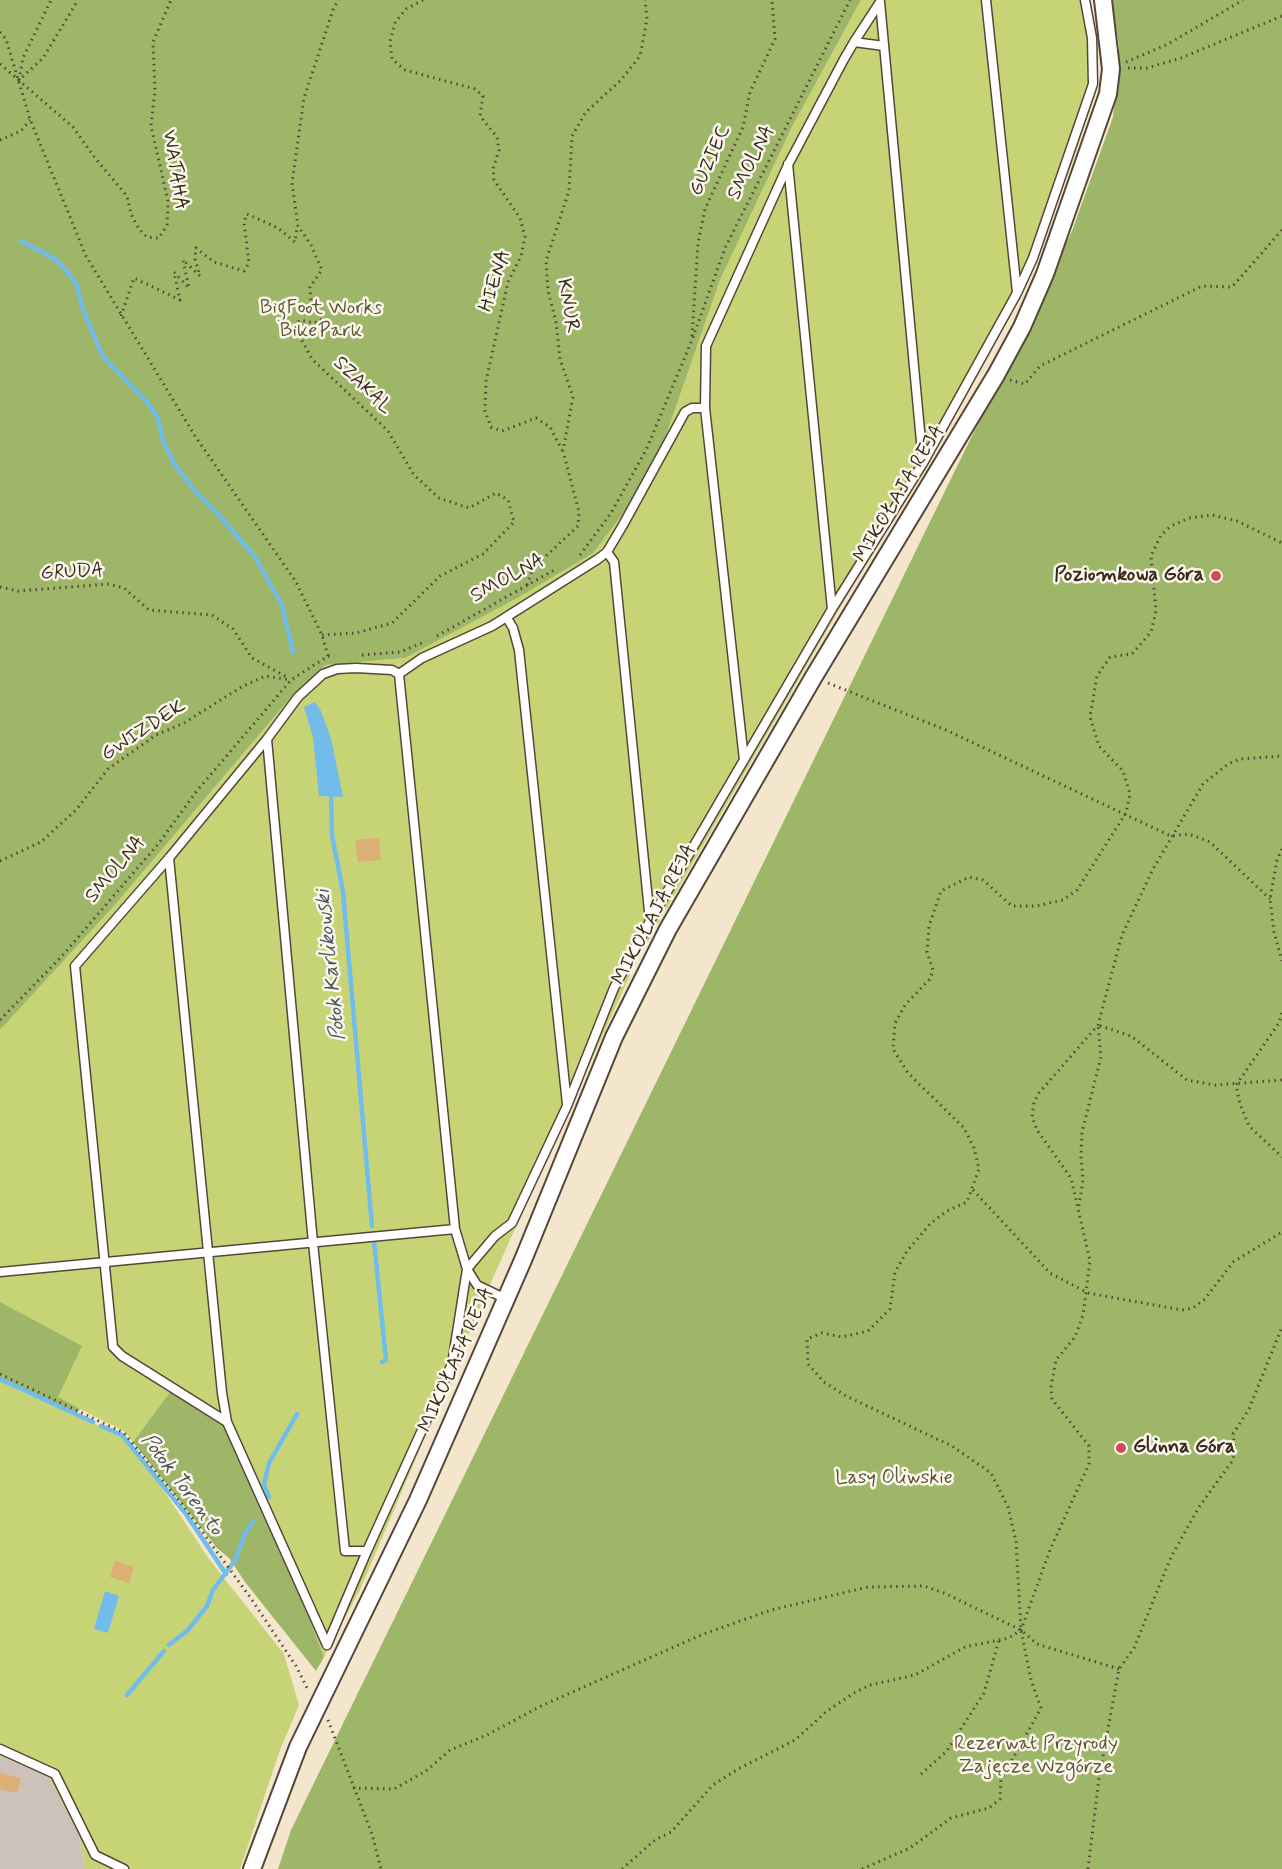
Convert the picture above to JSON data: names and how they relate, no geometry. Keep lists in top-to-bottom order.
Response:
{
  "streets": {
    "street": ["MIKOŁAJA REJA"],
    "path": [
      "GUZIEC",
      "SMOLNA",
      "WATAHA",
      "HIENA",
      "KNUR",
      "SZAKAL",
      "GRUDA",
      "GWIZDEK"
    ]
  },
  "crossings": [
    ["GUZIEC", "SMOLNA"],
    ["SMOLNA", "KNUR"],
    ["SMOLNA", "GRUDA"],
    ["SMOLNA", "GWIZDEK"],
    ["HIENA", "KNUR"],
    ["GRUDA", "GWIZDEK"]
  ],
  "water": ["Potok Karlikowski", "Potok Torento"],
  "parks": ["BigFoot Works BikePark", "Lasy Oliwskie", "Rezerwat Przyrody Zajęcze Wzgórze"],
  "places": ["Poziomkowa Góra", "Glinna Góra"]
}
